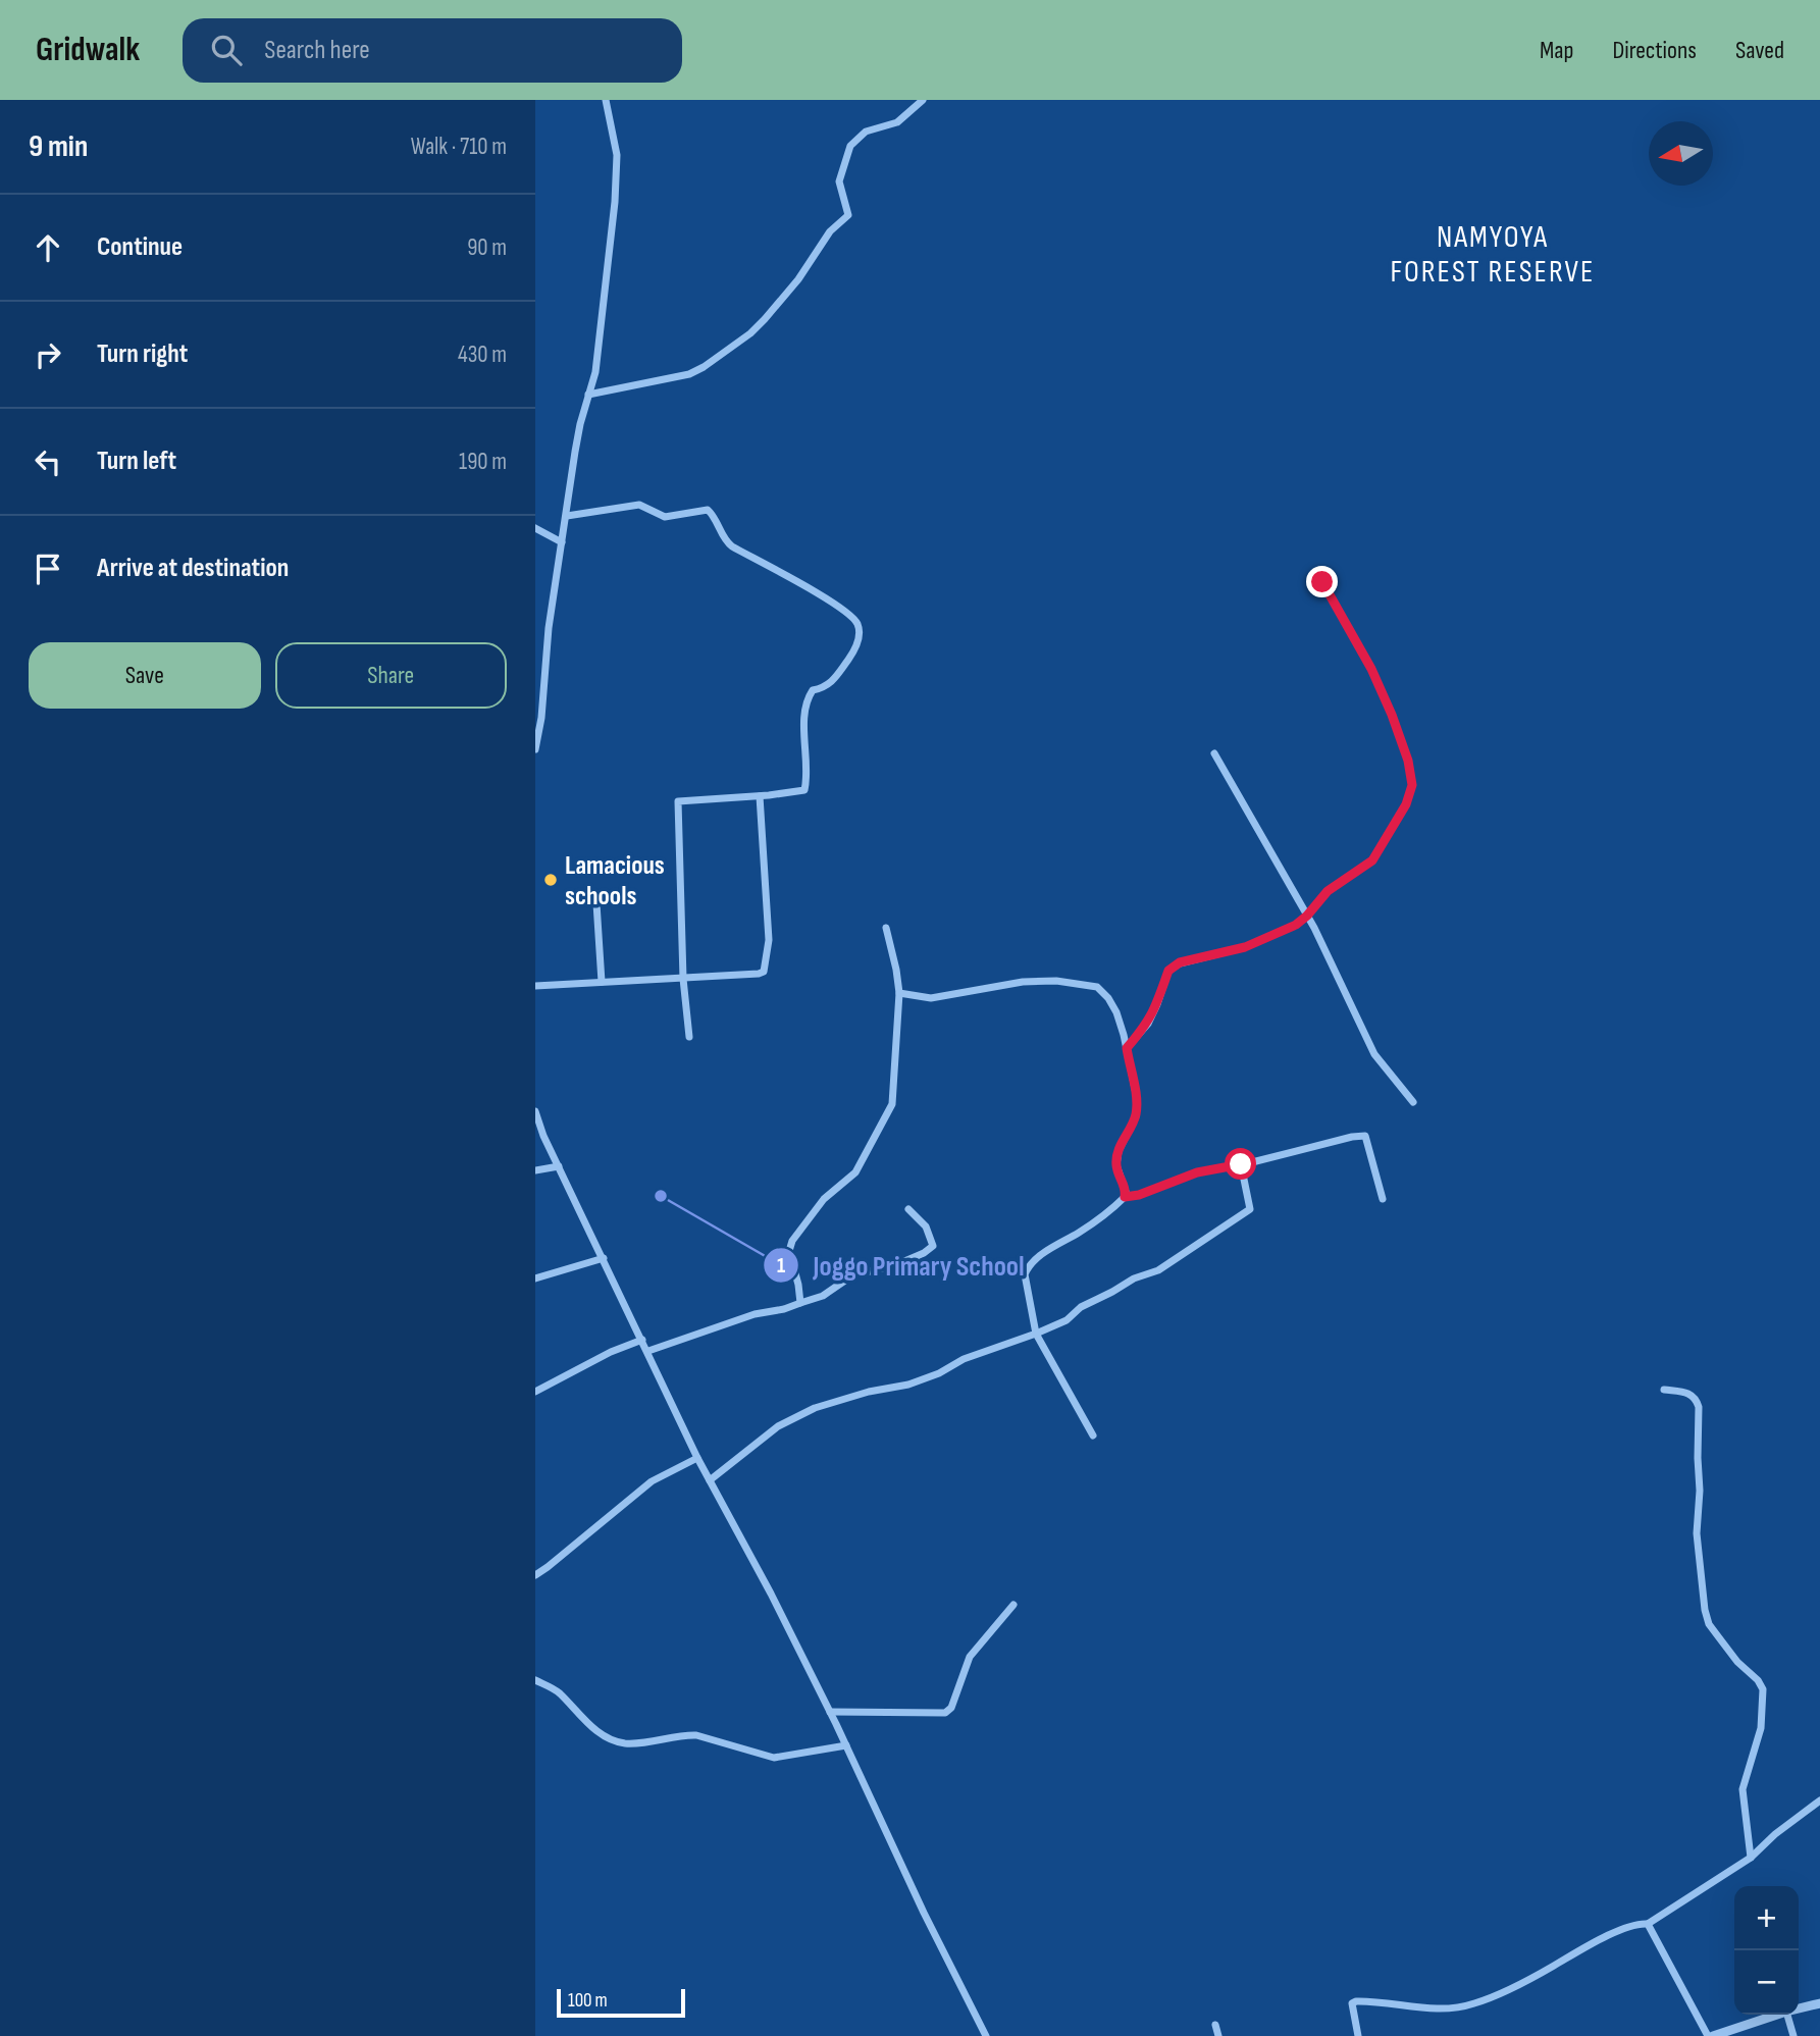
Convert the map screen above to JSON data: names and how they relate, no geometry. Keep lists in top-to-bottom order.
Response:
{
  "districts": ["NAMYOYA FOREST RESERVE"],
  "places": ["Lamacious schools", "Joggo Primary School"],
  "scale_bar": "100 m",
  "north": "left",
  "page": {
    "header": "Gridwalk",
    "search": "Search here",
    "nav": ["Map", "Directions", "Saved"],
    "heading": ["9 min", "Walk · 710 m"],
    "list": [
      ["Continue", "90 m"],
      ["Turn right", "430 m"],
      ["Turn left", "190 m"],
      "Arrive at destination"
    ],
    "buttons": ["Save", "Share"],
    "map_buttons": ["+", "−"],
    "scale": "100 m"
  }
}
